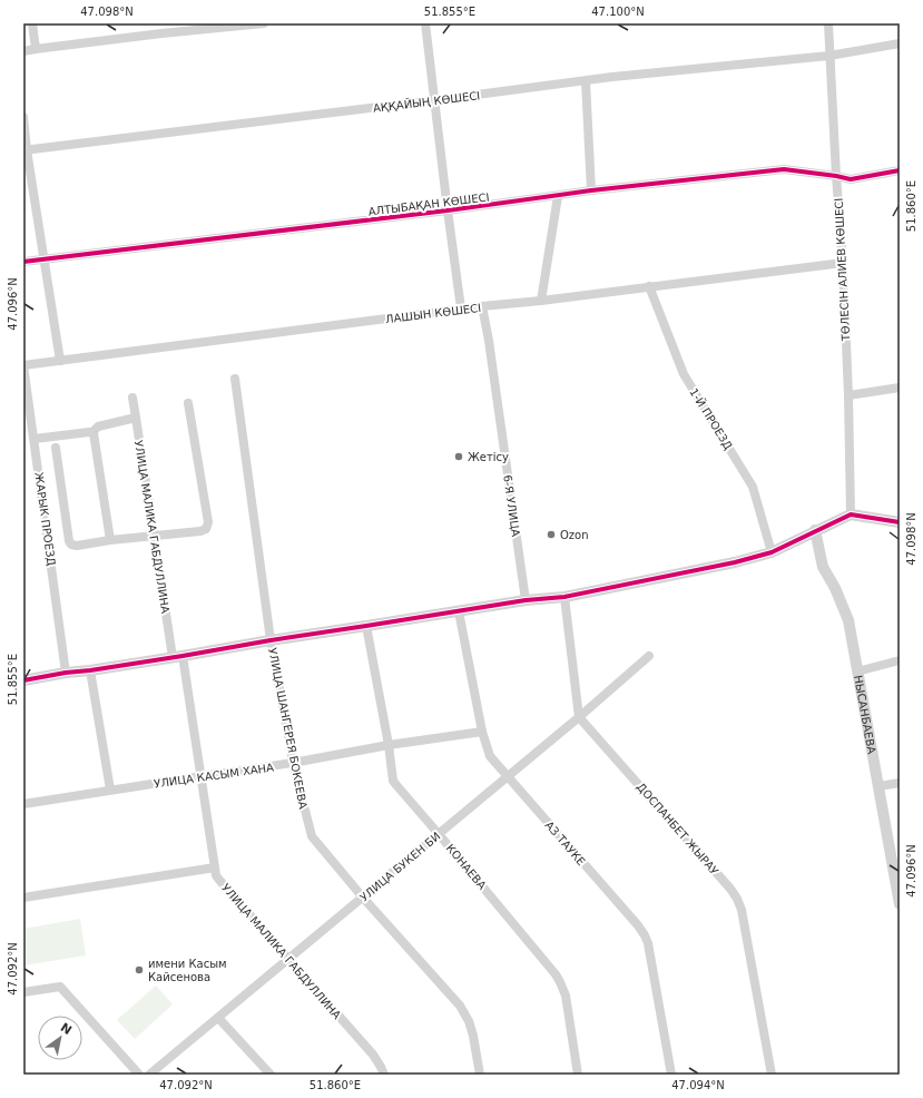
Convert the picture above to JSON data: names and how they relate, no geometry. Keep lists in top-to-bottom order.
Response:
{
  "streets": {
    "street": [
      "АҚҚАЙЫҢ КӨШЕСІ",
      "АЛТЫБАҚАН КӨШЕСІ",
      "ТӨЛЕСІН АЛИЕВ КӨШЕСІ",
      "ЛАШЫН КӨШЕСІ",
      "1-Й ПРОЕЗД",
      "6-Я УЛИЦА",
      "ЖАРЫК ПРОЕЗД",
      "УЛИЦА МАЛИКА ГАБДУЛЛИНА",
      "НЫСАНБАЕВА",
      "УЛИЦА ШАНГЕРЕЯ БОКЕЕВА",
      "УЛИЦА КАСЫМ ХАНА",
      "ДОСПАНБЕТ ЖЫРАУ",
      "АЗ ТАУКЕ",
      "УЛИЦА БУКЕН БИ",
      "КОНАЕВА"
    ]
  },
  "crossings": [
    ["АҚҚАЙЫҢ КӨШЕСІ", "ТӨЛЕСІН АЛИЕВ КӨШЕСІ"],
    ["АЛТЫБАҚАН КӨШЕСІ", "ТӨЛЕСІН АЛИЕВ КӨШЕСІ"],
    ["ТӨЛЕСІН АЛИЕВ КӨШЕСІ", "ЛАШЫН КӨШЕСІ"],
    ["ЛАШЫН КӨШЕСІ", "1-Й ПРОЕЗД"],
    ["ЛАШЫН КӨШЕСІ", "6-Я УЛИЦА"],
    ["ЛАШЫН КӨШЕСІ", "ЖАРЫК ПРОЕЗД"],
    ["УЛИЦА МАЛИКА ГАБДУЛЛИНА", "УЛИЦА КАСЫМ ХАНА"],
    ["УЛИЦА МАЛИКА ГАБДУЛЛИНА", "УЛИЦА БУКЕН БИ"],
    ["УЛИЦА ШАНГЕРЕЯ БОКЕЕВА", "УЛИЦА КАСЫМ ХАНА"],
    ["УЛИЦА ШАНГЕРЕЯ БОКЕЕВА", "УЛИЦА БУКЕН БИ"],
    ["УЛИЦА КАСЫМ ХАНА", "АЗ ТАУКЕ"],
    ["УЛИЦА КАСЫМ ХАНА", "КОНАЕВА"],
    ["ДОСПАНБЕТ ЖЫРАУ", "УЛИЦА БУКЕН БИ"],
    ["АЗ ТАУКЕ", "УЛИЦА БУКЕН БИ"],
    ["УЛИЦА БУКЕН БИ", "КОНАЕВА"]
  ],
  "places": ["Жетісу", "Ozon", "имени Касым Кайсенова"],
  "north": "top right",
  "coordinates": [
    "47.098°N",
    "51.855°E",
    "47.100°N",
    "51.860°E",
    "47.096°N",
    "47.092°N",
    "47.094°N"
  ]
}
